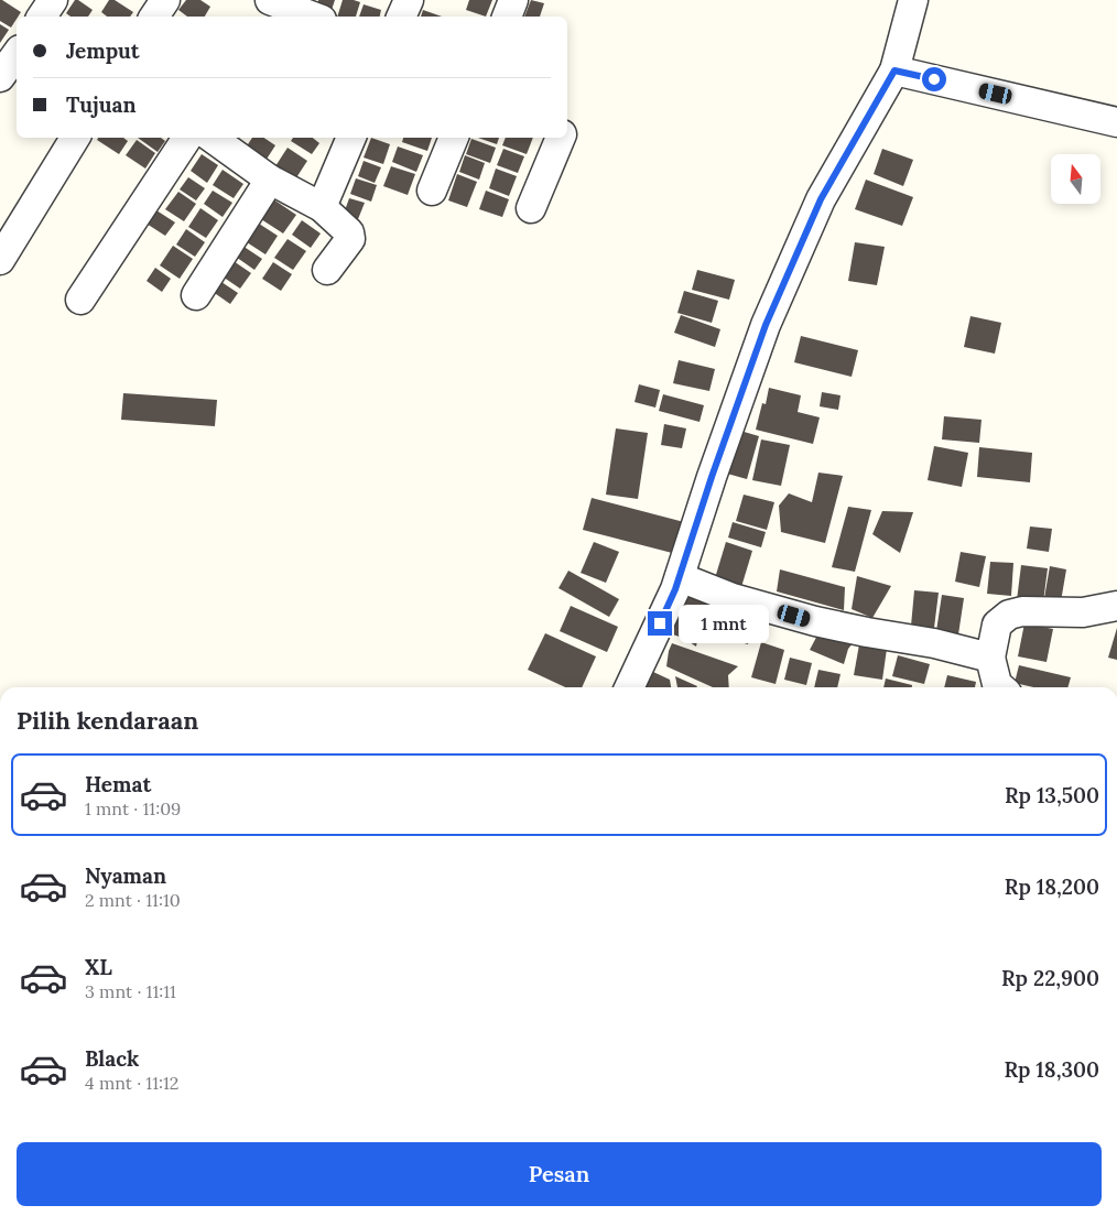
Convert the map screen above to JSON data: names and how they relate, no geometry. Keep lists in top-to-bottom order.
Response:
{
  "north": "top",
  "page": {
    "banner": ["Jemput", "Tujuan"],
    "bubble": "1 mnt",
    "heading": "Pilih kendaraan",
    "list": [
      {
        "name": "Hemat",
        "note": "1 mnt · 11:09",
        "value": "Rp 13,500"
      },
      {
        "name": "Nyaman",
        "note": "2 mnt · 11:10",
        "value": "Rp 18,200"
      },
      {
        "name": "XL",
        "note": "3 mnt · 11:11",
        "value": "Rp 22,900"
      },
      {
        "name": "Black",
        "note": "4 mnt · 11:12",
        "value": "Rp 18,300"
      }
    ],
    "buttons": "Pesan"
  }
}
